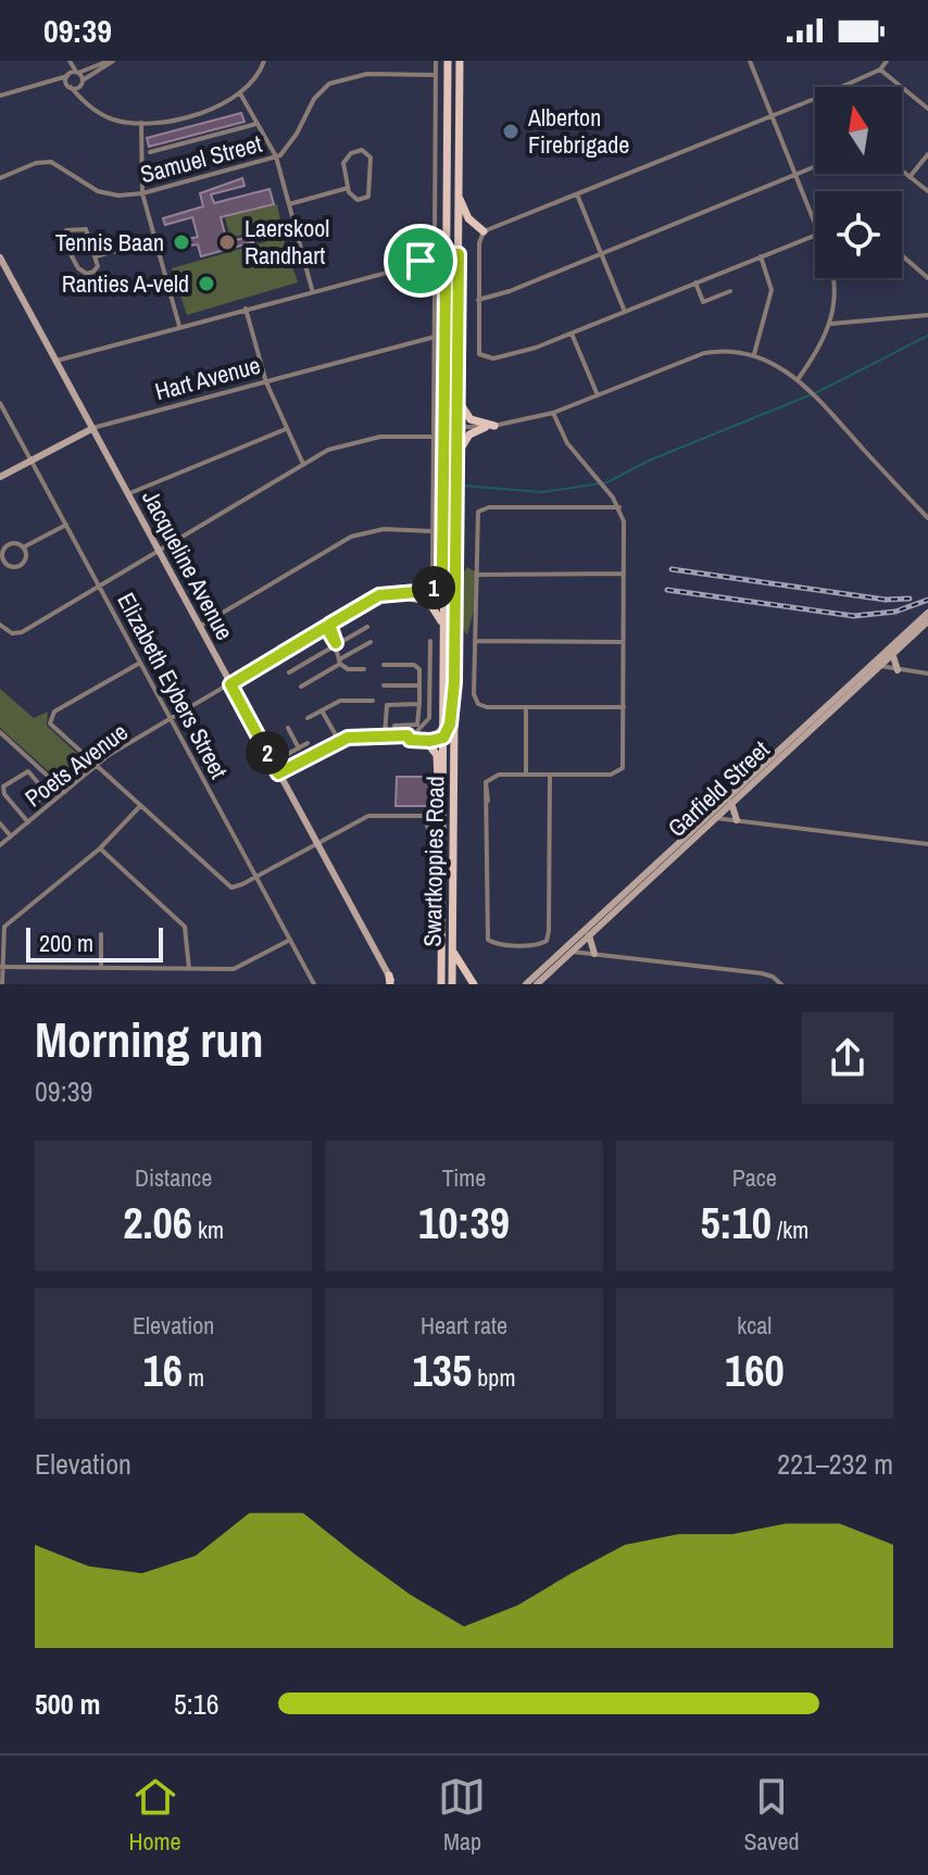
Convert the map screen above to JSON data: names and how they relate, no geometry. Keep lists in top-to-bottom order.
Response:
{
  "streets": {
    "main road": ["Swartkoppies Road"],
    "street": [
      "Samuel Street",
      "Hart Avenue",
      "Jacqueline Avenue",
      "Elizabeth Eybers Street",
      "Poets Avenue",
      "Garfield Street"
    ]
  },
  "crossings": [
    ["Hart Avenue", "Jacqueline Avenue"],
    ["Hart Avenue", "Elizabeth Eybers Street"],
    ["Jacqueline Avenue", "Poets Avenue"],
    ["Elizabeth Eybers Street", "Poets Avenue"],
    ["Poets Avenue", "Swartkoppies Road"]
  ],
  "places": [
    "Alberton Firebrigade",
    "Tennis Baan",
    "Laerskool Randhart",
    "Ranties A-veld"
  ],
  "scale_bar": "200 m",
  "north": "top",
  "page": {
    "status": "09:39",
    "pins": ["1", "2"],
    "scale": "200 m",
    "heading": ["Morning run", "09:39"],
    "stats": [
      ["Distance", "2.06 km"],
      ["Time", "10:39"],
      ["Pace", "5:10 /km"],
      ["Elevation", "16 m"],
      ["Heart rate", "135 bpm"],
      ["kcal", "160"]
    ],
    "chart": ["Elevation", "221–232 m"],
    "list": [
      {
        "name": "500 m",
        "note": "5:16"
      }
    ],
    "tabs": ["Home", "Map", "Saved"]
  }
}
